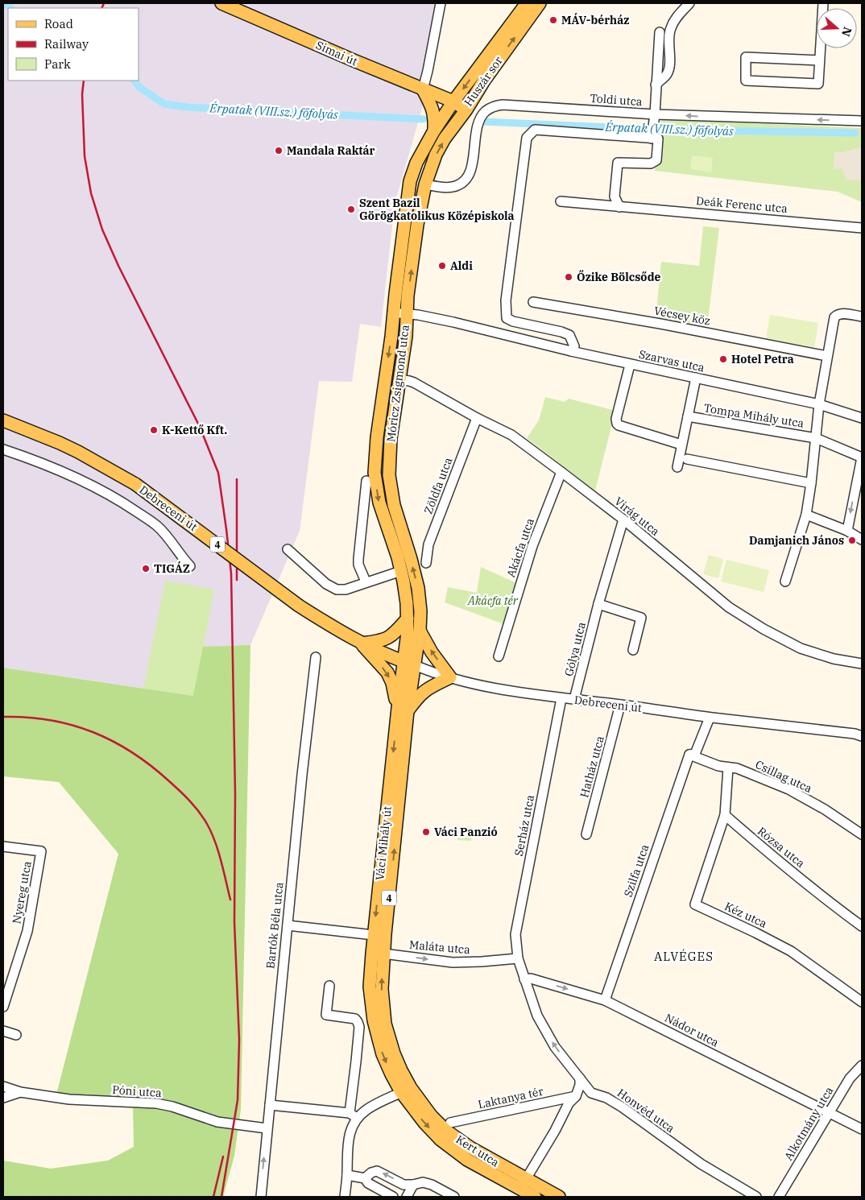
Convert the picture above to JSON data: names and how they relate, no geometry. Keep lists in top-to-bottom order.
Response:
{
  "streets": {
    "main road": [
      "Simai út",
      "Huszár sor",
      "Móricz Zsigmond utca",
      "Debreceni út",
      "4",
      "Váci Mihály út",
      "Kert utca"
    ],
    "street": [
      "Toldi utca",
      "Deák Ferenc utca",
      "Vécsey köz",
      "Szarvas utca",
      "Tompa Mihály utca",
      "Zöldfa utca",
      "Virág utca",
      "Akácfa utca",
      "Gólya utca",
      "Hatház utca",
      "Csillag utca",
      "Serház utca",
      "Rózsa utca",
      "Szilfa utca",
      "Nyereg utca",
      "Kéz utca",
      "Bartók Béla utca",
      "Maláta utca",
      "Nádor utca",
      "Póni utca",
      "Laktanya tér",
      "Honvéd utca",
      "Alkotmány utca"
    ]
  },
  "crossings": [
    ["Simai út", "Huszár sor"],
    ["Simai út", "Móricz Zsigmond utca"],
    ["Huszár sor", "Móricz Zsigmond utca"],
    ["Toldi utca", "Móricz Zsigmond utca"],
    ["Szarvas utca", "Móricz Zsigmond utca"],
    ["Szarvas utca", "Tompa Mihály utca"],
    ["Móricz Zsigmond utca", "Debreceni út"],
    ["Móricz Zsigmond utca", "Virág utca"],
    ["Móricz Zsigmond utca", "Váci Mihály út"],
    ["Zöldfa utca", "Virág utca"],
    ["Debreceni út", "Gólya utca"],
    ["Debreceni út", "Hatház utca"],
    ["Debreceni út", "Serház utca"],
    ["Debreceni út", "Váci Mihály út"],
    ["Debreceni út", "Szilfa utca"],
    ["Virág utca", "Akácfa utca"],
    ["Virág utca", "Gólya utca"],
    ["Csillag utca", "Szilfa utca"],
    ["Serház utca", "Maláta utca"],
    ["Váci Mihály út", "Maláta utca"],
    ["Váci Mihály út", "Kert utca"],
    ["Rózsa utca", "Kéz utca"],
    ["Szilfa utca", "Nádor utca"],
    ["Bartók Béla utca", "Póni utca"],
    ["Nádor utca", "Alkotmány utca"],
    ["Laktanya tér", "Honvéd utca"]
  ],
  "one_way": ["Toldi utca", "Maláta utca"],
  "districts": ["ALVÉGES"],
  "water": ["Érpatak (VIII.sz.) főfolyás"],
  "parks": ["Akácfa tér"],
  "places": [
    "MÁV-bérház",
    "Mandala Raktár",
    "Szent Bazil Görögkatolikus Középiskola",
    "Aldi",
    "Őzike Bölcsőde",
    "Hotel Petra",
    "K-Kettő Kft.",
    "Damjanich János",
    "TIGÁZ",
    "Váci Panzió"
  ],
  "legend": ["Road", "Railway", "Park"],
  "north": "right"
}
